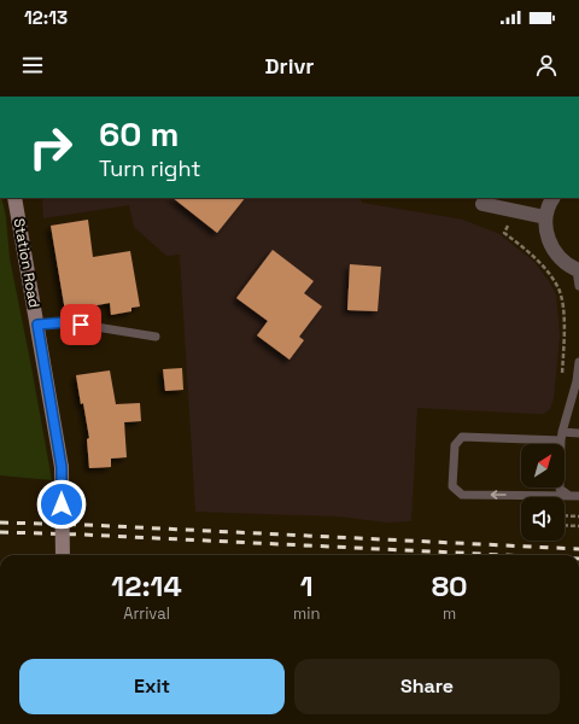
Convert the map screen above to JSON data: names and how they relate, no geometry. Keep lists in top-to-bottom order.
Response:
{
  "streets": {
    "main road": ["Station Road"]
  },
  "north": "top right",
  "page": {
    "status": "12:13",
    "header": "Drivr",
    "turn": ["60 m", "Turn right"],
    "eta": [
      "12:14",
      "Arrival",
      "1",
      "min",
      "80",
      "m"
    ],
    "buttons": ["Exit", "Share"]
  }
}
